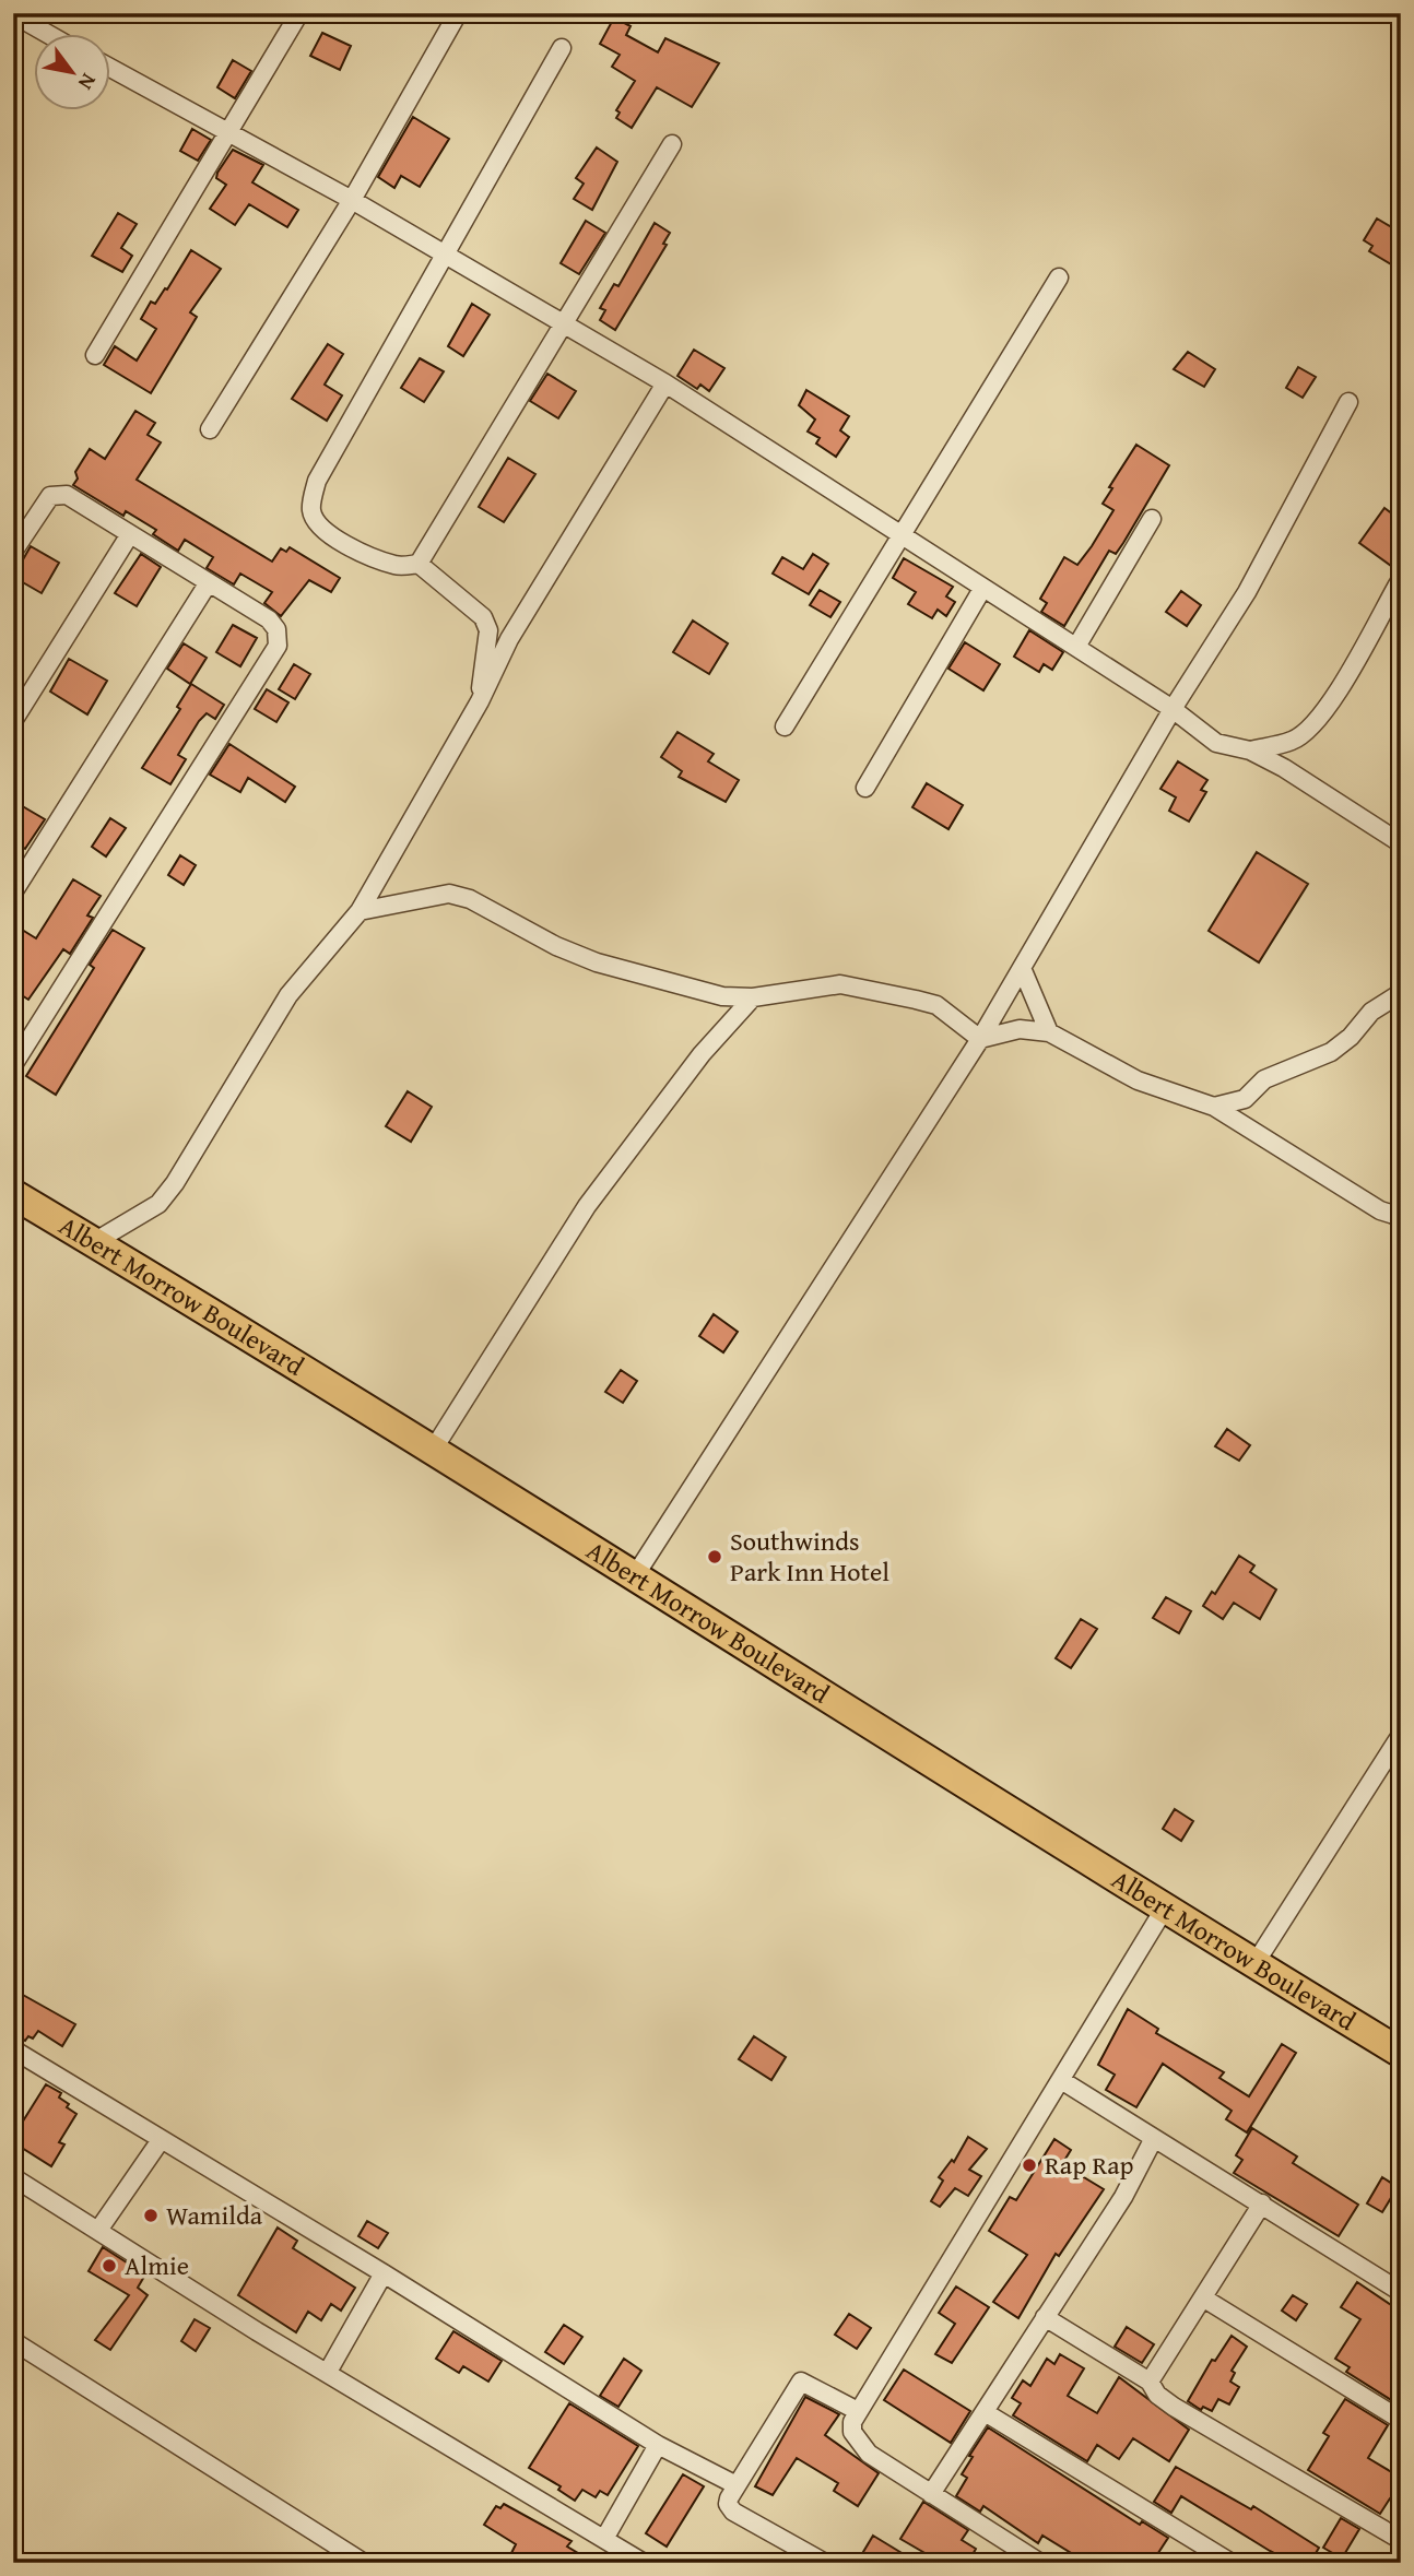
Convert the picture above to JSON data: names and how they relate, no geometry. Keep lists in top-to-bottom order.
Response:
{
  "streets": {
    "highway": ["Albert Morrow Boulevard"]
  },
  "places": [
    "Southwinds Park Inn Hotel",
    "Rap Rap",
    "Wamilda",
    "Almie"
  ],
  "north": "bottom right"
}
